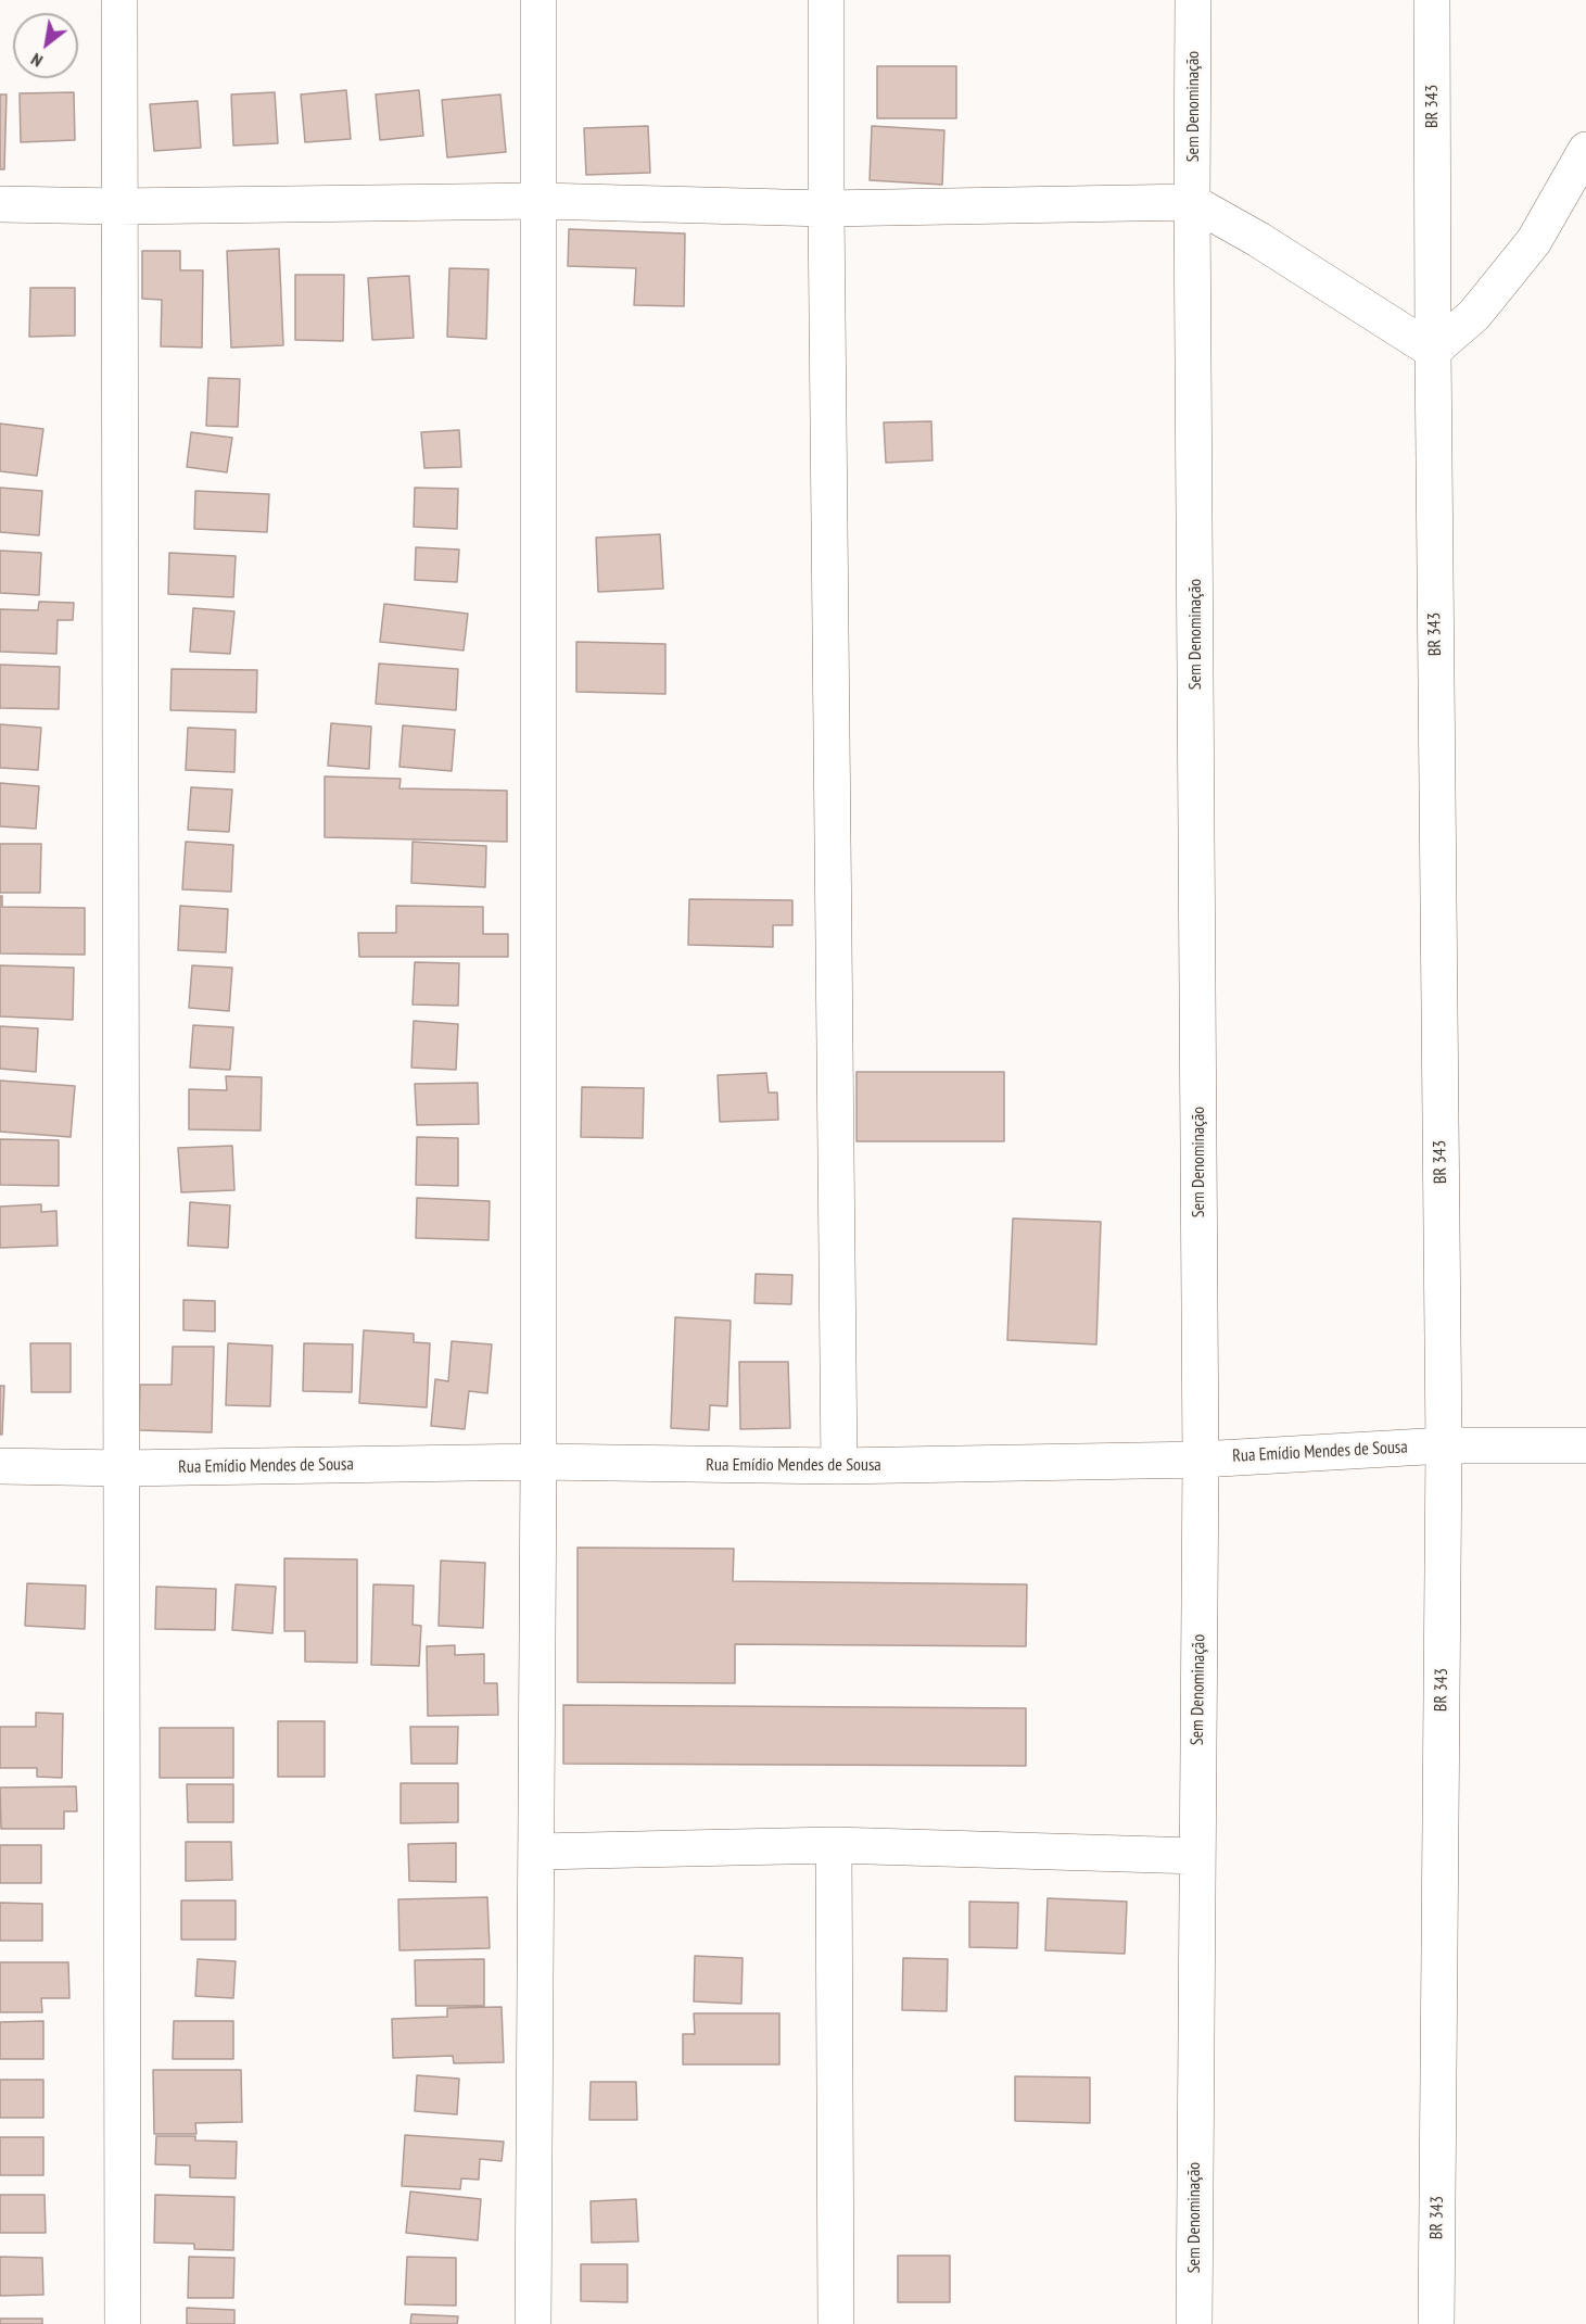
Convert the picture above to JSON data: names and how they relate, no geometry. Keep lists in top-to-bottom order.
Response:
{
  "streets": {
    "street": ["Sem Denominação", "BR 343", "Rua Emídio Mendes de Sousa"]
  },
  "crossings": [
    ["Sem Denominação", "Rua Emídio Mendes de Sousa"],
    ["BR 343", "Rua Emídio Mendes de Sousa"]
  ],
  "north": "bottom left"
}
